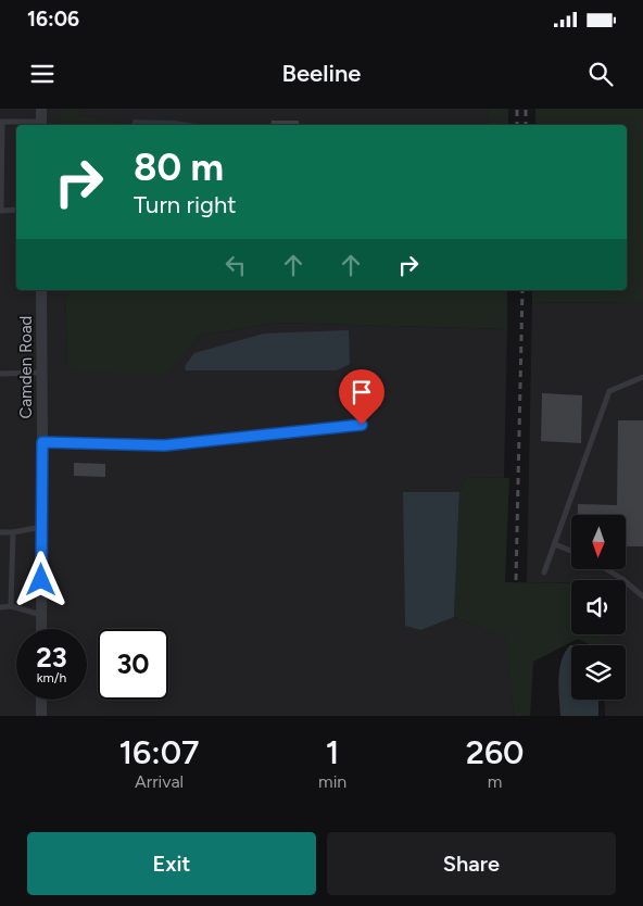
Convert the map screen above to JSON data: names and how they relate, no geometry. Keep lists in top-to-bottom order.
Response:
{
  "streets": {
    "street": ["Camden Road"]
  },
  "north": "bottom",
  "page": {
    "status": "16:06",
    "header": "Beeline",
    "turn": ["80 m", "Turn right"],
    "speed": "23 km/h",
    "limit": "30",
    "eta": [
      "16:07",
      "Arrival",
      "1",
      "min",
      "260",
      "m"
    ],
    "buttons": ["Exit", "Share"]
  }
}
